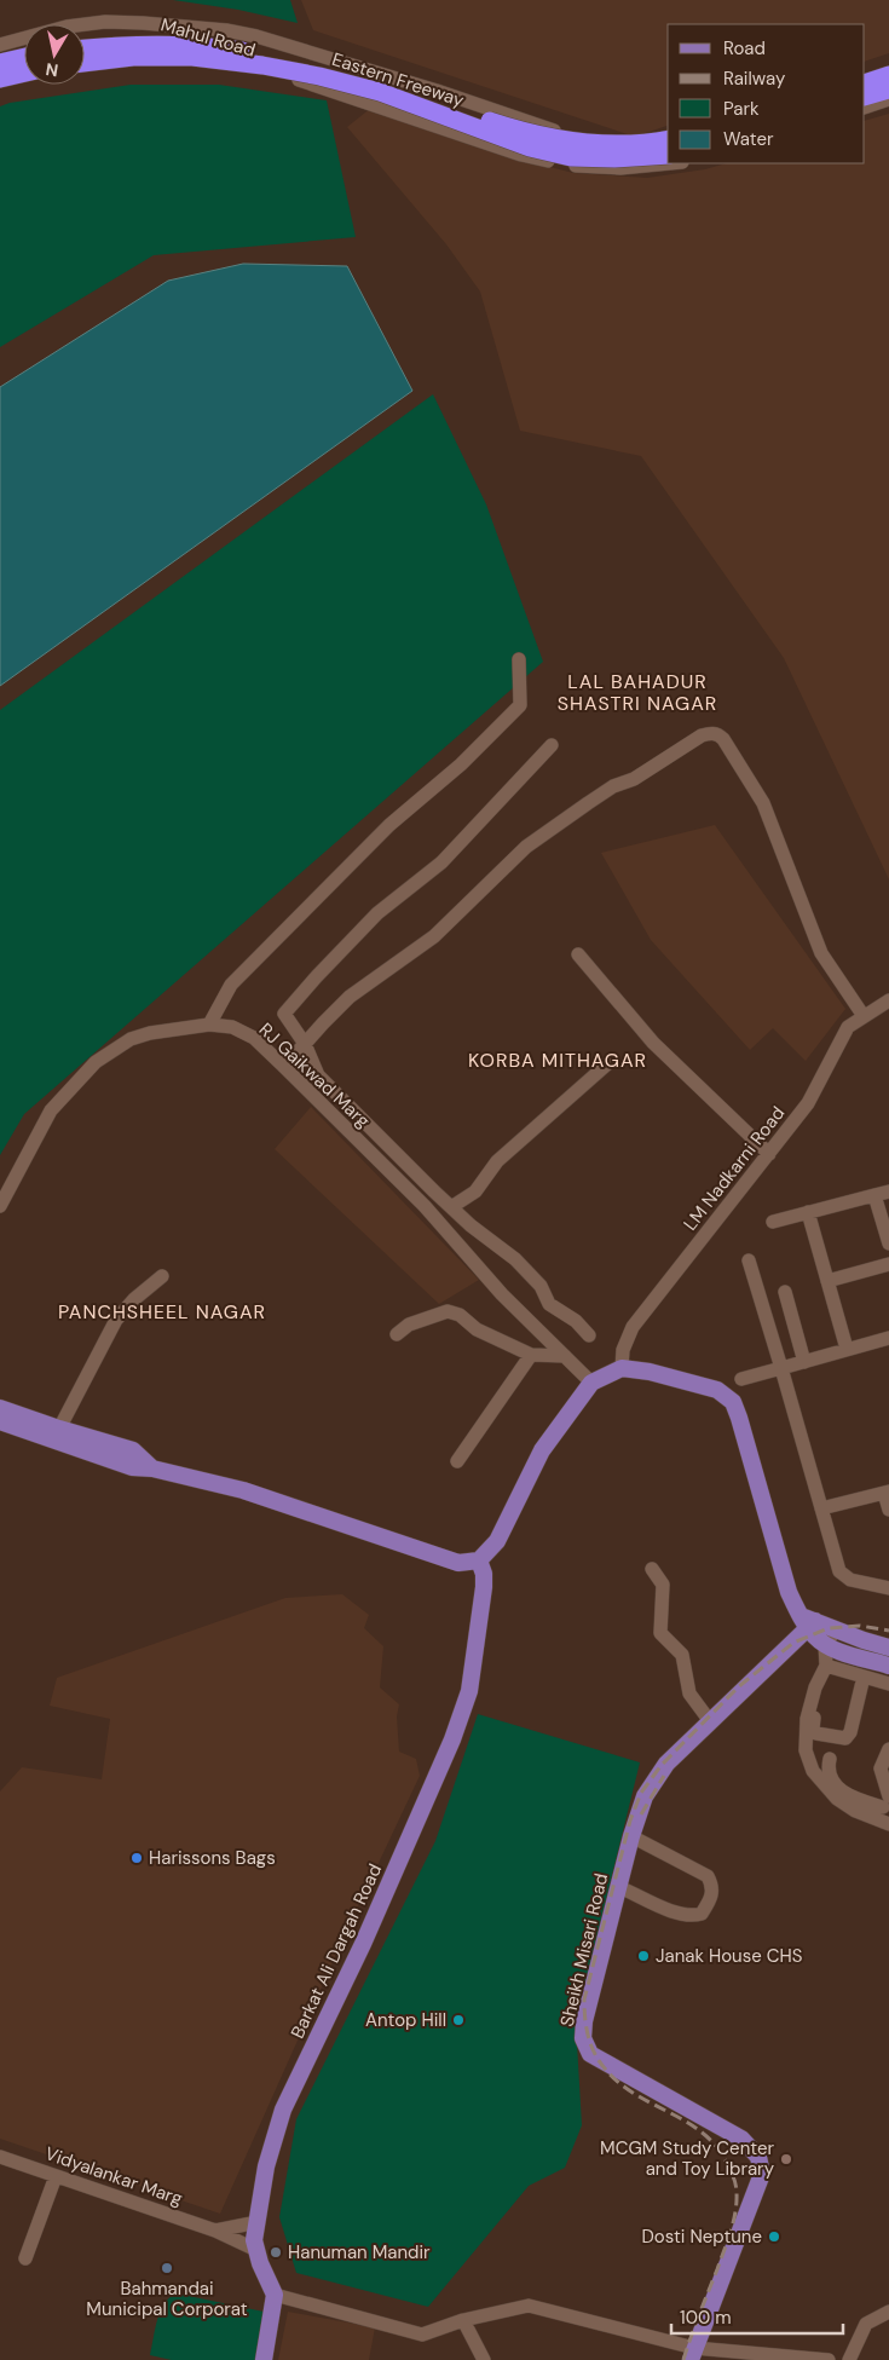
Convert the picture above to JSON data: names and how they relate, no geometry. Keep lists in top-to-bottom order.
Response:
{
  "streets": {
    "highway": ["Eastern Freeway"],
    "main road": ["Sheikh Misari Road", "Barkat Ali Dargah Road"],
    "street": [
      "Mahul Road",
      "RJ Gaikwad Marg",
      "LM Nadkarni Road",
      "Vidyalankar Marg"
    ]
  },
  "crossings": [
    ["Barkat Ali Dargah Road", "Vidyalankar Marg"]
  ],
  "districts": ["LAL BAHADUR SHASTRI NAGAR", "KORBA MITHAGAR", "PANCHSHEEL NAGAR"],
  "places": [
    "Harissons Bags",
    "Janak House CHS",
    "Antop Hill",
    "MCGM Study Center and Toy Library",
    "Dosti Neptune",
    "Hanuman Mandir",
    "Bahmandai Municipal Corporat"
  ],
  "legend": [
    "Road",
    "Railway",
    "Park",
    "Water"
  ],
  "scale_bar": "100 m",
  "north": "bottom"
}
